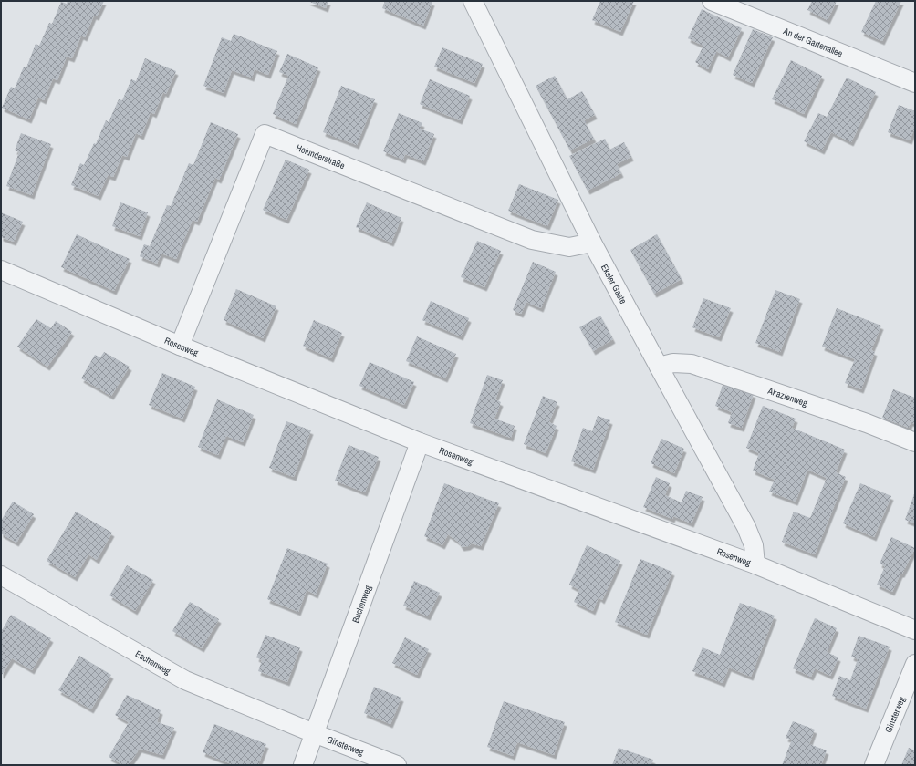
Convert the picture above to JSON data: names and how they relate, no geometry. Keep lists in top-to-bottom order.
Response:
{
  "streets": {
    "street": [
      "An der Gartenallee",
      "Holunderstraße",
      "Ekeler Gaste",
      "Rosenweg",
      "Akazienweg",
      "Buchenweg",
      "Eschenweg",
      "Ginsterweg"
    ]
  },
  "crossings": [
    ["Holunderstraße", "Ekeler Gaste"],
    ["Holunderstraße", "Rosenweg"],
    ["Ekeler Gaste", "Rosenweg"],
    ["Ekeler Gaste", "Akazienweg"],
    ["Rosenweg", "Buchenweg"],
    ["Buchenweg", "Eschenweg"],
    ["Buchenweg", "Ginsterweg"],
    ["Eschenweg", "Ginsterweg"]
  ]
}
